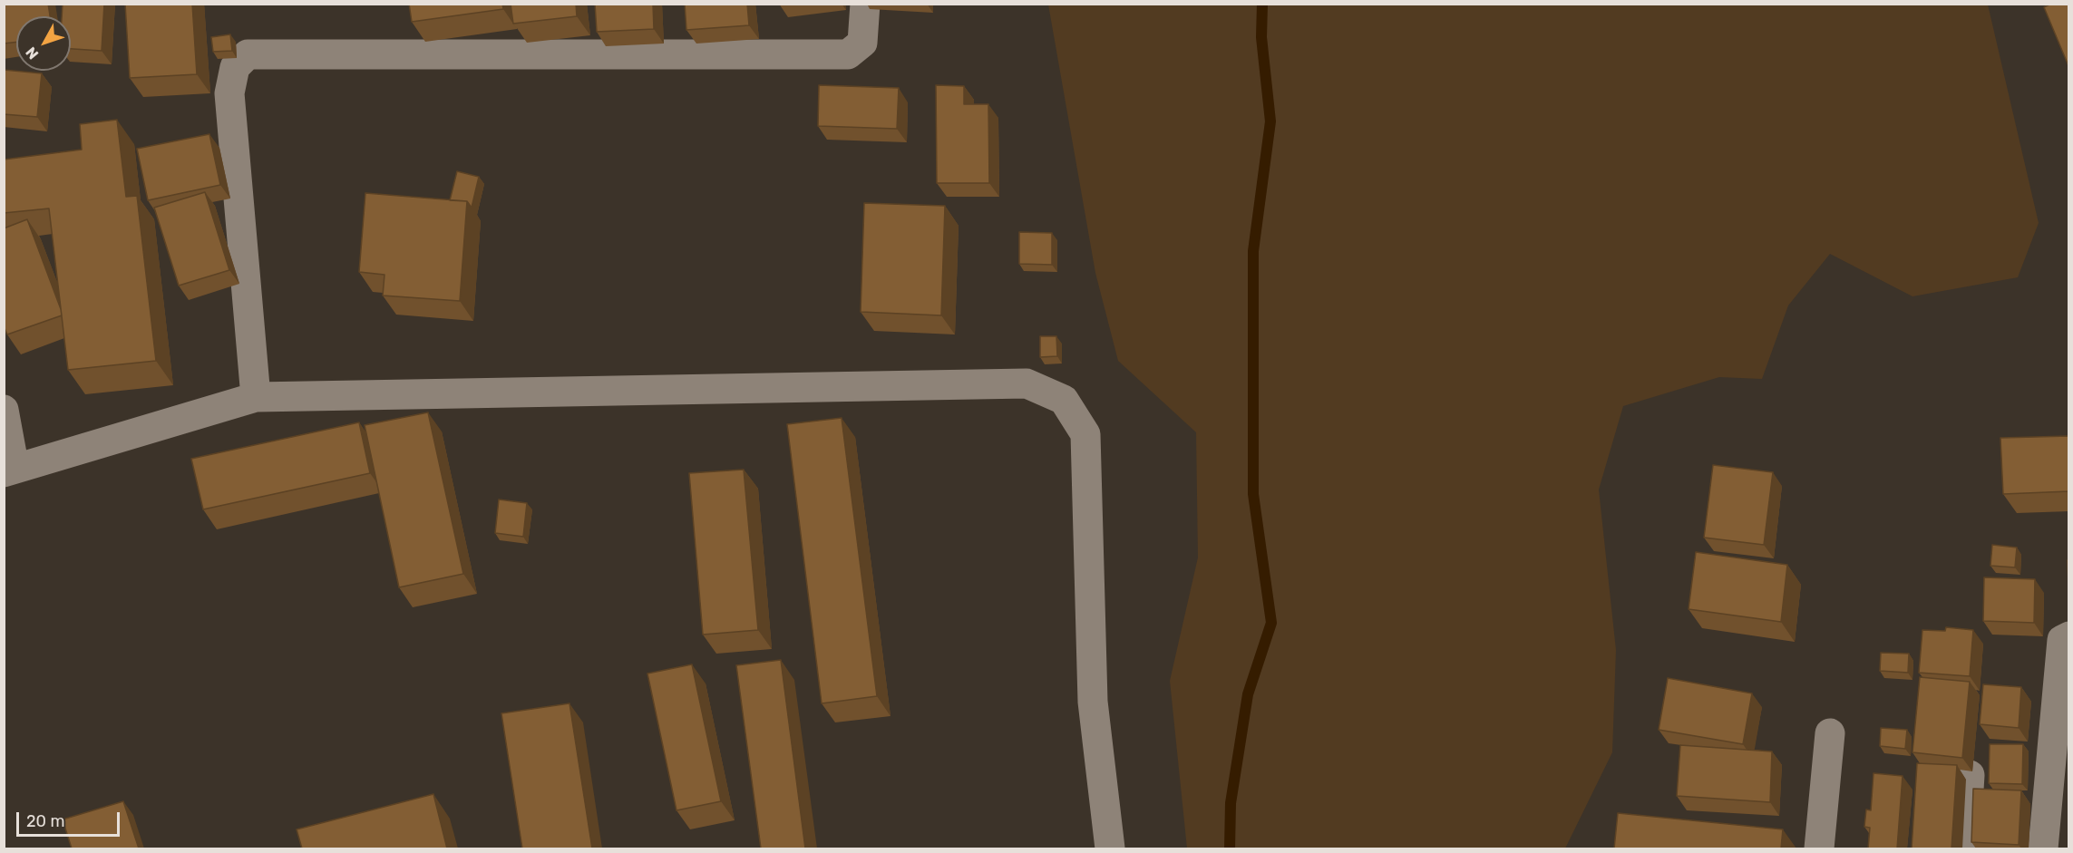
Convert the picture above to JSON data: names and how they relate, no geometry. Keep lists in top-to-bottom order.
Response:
{
  "scale_bar": "20 m",
  "north": "bottom left"
}
